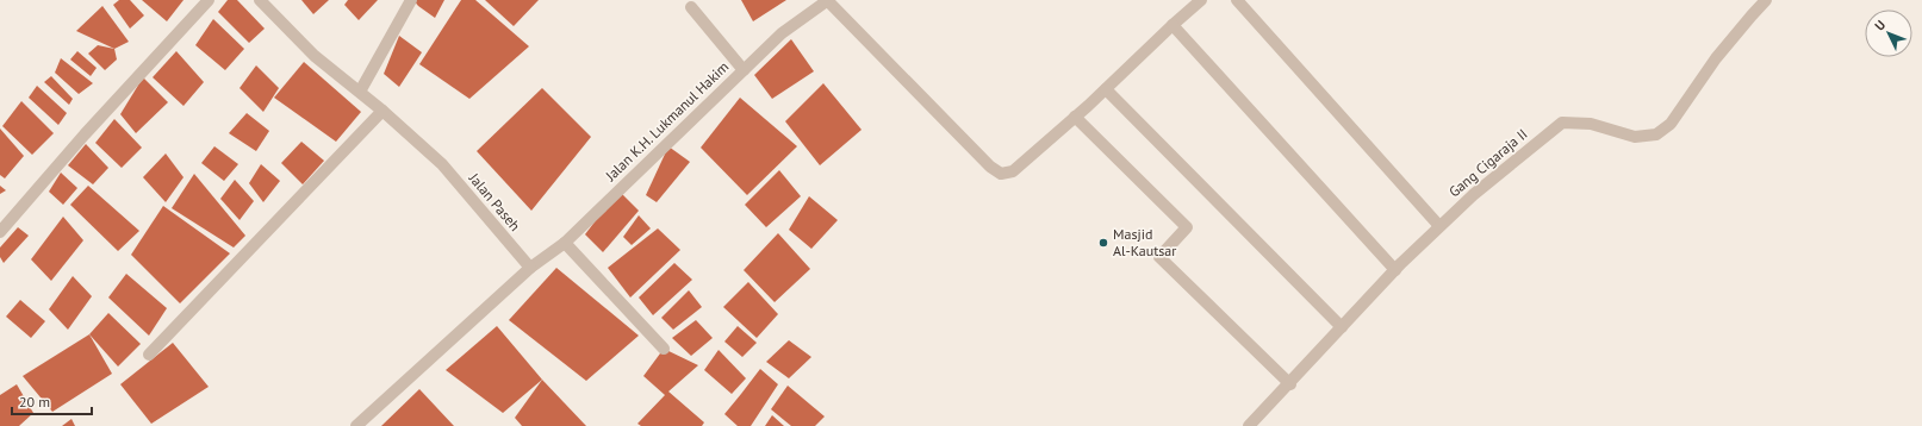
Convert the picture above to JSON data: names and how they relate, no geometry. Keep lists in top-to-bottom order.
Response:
{
  "streets": {
    "street": ["Jalan K.H. Lukmanul Hakim", "Gang Cigaraja II", "Jalan Paseh"]
  },
  "crossings": [
    ["Jalan K.H. Lukmanul Hakim", "Jalan Paseh"]
  ],
  "places": ["Masjid Al-Kautsar"],
  "scale_bar": "20 m",
  "north": "top left"
}
